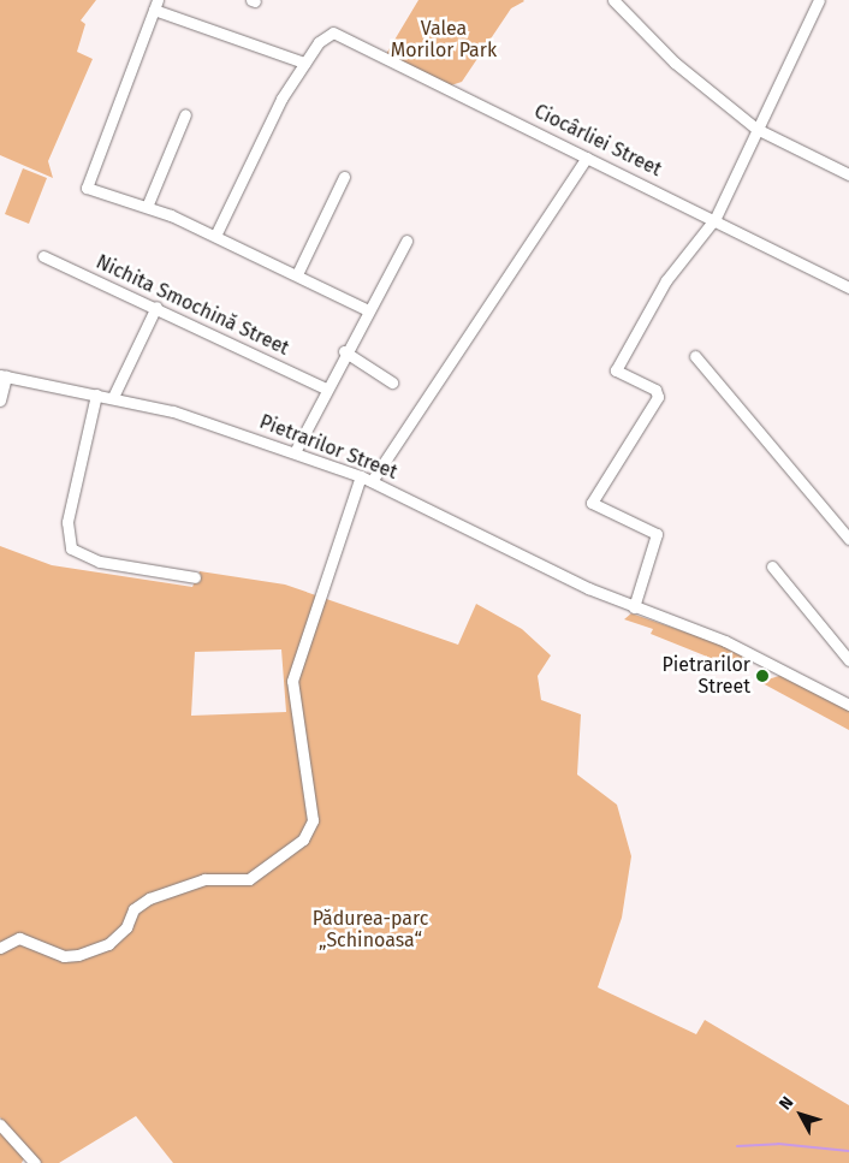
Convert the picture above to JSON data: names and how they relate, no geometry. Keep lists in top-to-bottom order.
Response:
{
  "streets": {
    "street": ["Ciocârliei Street", "Nichita Smochină Street", "Pietrarilor Street"]
  },
  "parks": ["Valea Morilor Park", "Pădurea-parc „Schinoasa“"],
  "places": ["Pietrarilor Street"],
  "north": "top left"
}
